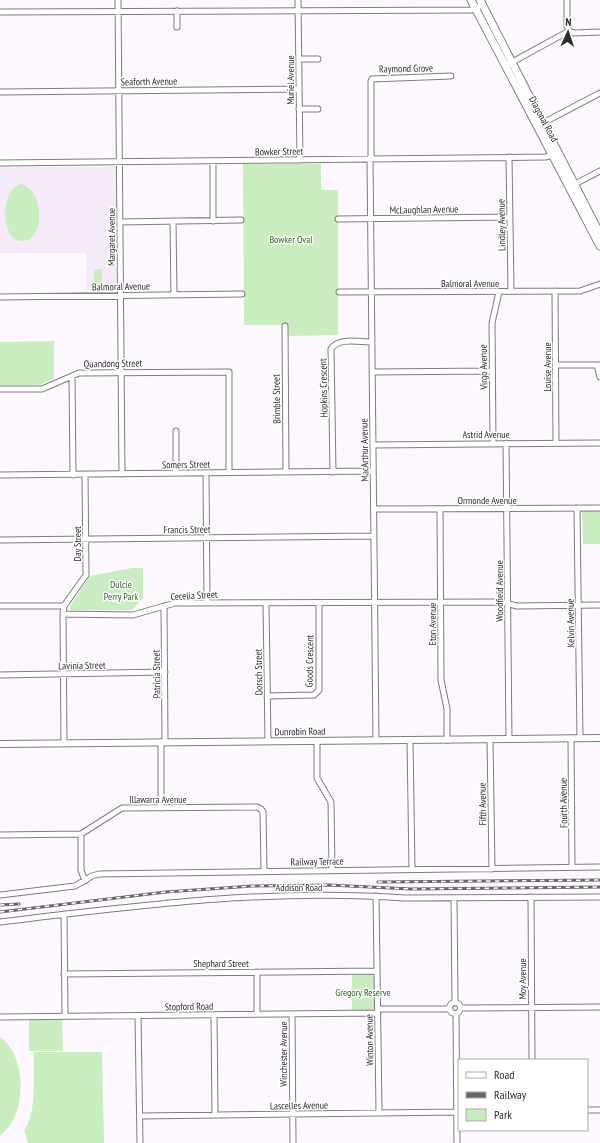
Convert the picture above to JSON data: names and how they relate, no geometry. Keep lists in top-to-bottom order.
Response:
{
  "streets": {
    "main road": ["Diagonal Road"],
    "street": [
      "Raymond Grove",
      "Muriel Avenue",
      "Seaforth Avenue",
      "Bowker Street",
      "McLaughlan Avenue",
      "Lindley Avenue",
      "Margaret Avenue",
      "Balmoral Avenue",
      "Quandong Street",
      "Virgo Avenue",
      "Louise Avenue",
      "Hopkins Crescent",
      "Brimble Street",
      "Astrid Avenue",
      "MacArthur Avenue",
      "Somers Street",
      "Ormonde Avenue",
      "Francis Street",
      "Day Street",
      "Woodfield Avenue",
      "Cecelia Street",
      "Kelvin Avenue",
      "Eton Avenue",
      "Goods Crescent",
      "Lavinia Street",
      "Dorsch Street",
      "Patricia Street",
      "Dunrobin Road",
      "Illawarra Avenue",
      "Fourth Avenue",
      "Fifth Avenue",
      "Railway Terrace",
      "Addison Road",
      "Shephard Street",
      "Moy Avenue",
      "Stopford Road",
      "Winton Avenue",
      "Winchester Avenue",
      "Lascelles Avenue"
    ]
  },
  "crossings": [
    ["Raymond Grove", "Bowker Street"],
    ["Raymond Grove", "MacArthur Avenue"],
    ["Muriel Avenue", "Seaforth Avenue"],
    ["Muriel Avenue", "Bowker Street"],
    ["Seaforth Avenue", "Margaret Avenue"],
    ["Diagonal Road", "Bowker Street"],
    ["Bowker Street", "Lindley Avenue"],
    ["Bowker Street", "Margaret Avenue"],
    ["Bowker Street", "MacArthur Avenue"],
    ["McLaughlan Avenue", "Lindley Avenue"],
    ["McLaughlan Avenue", "MacArthur Avenue"],
    ["Lindley Avenue", "Balmoral Avenue"],
    ["Margaret Avenue", "Balmoral Avenue"],
    ["Margaret Avenue", "Quandong Street"],
    ["Margaret Avenue", "Somers Street"],
    ["Balmoral Avenue", "Virgo Avenue"],
    ["Balmoral Avenue", "Louise Avenue"],
    ["Balmoral Avenue", "MacArthur Avenue"],
    ["Quandong Street", "Somers Street"],
    ["Virgo Avenue", "Astrid Avenue"],
    ["Louise Avenue", "Astrid Avenue"],
    ["Hopkins Crescent", "MacArthur Avenue"],
    ["Hopkins Crescent", "Somers Street"],
    ["Brimble Street", "Somers Street"],
    ["Astrid Avenue", "MacArthur Avenue"],
    ["Astrid Avenue", "Woodfield Avenue"],
    ["MacArthur Avenue", "Somers Street"],
    ["MacArthur Avenue", "Ormonde Avenue"],
    ["MacArthur Avenue", "Francis Street"],
    ["MacArthur Avenue", "Cecelia Street"],
    ["MacArthur Avenue", "Dunrobin Road"],
    ["Somers Street", "Day Street"],
    ["Ormonde Avenue", "Woodfield Avenue"],
    ["Ormonde Avenue", "Kelvin Avenue"],
    ["Ormonde Avenue", "Eton Avenue"],
    ["Francis Street", "Day Street"],
    ["Woodfield Avenue", "Cecelia Street"],
    ["Woodfield Avenue", "Dunrobin Road"],
    ["Cecelia Street", "Kelvin Avenue"],
    ["Cecelia Street", "Eton Avenue"],
    ["Cecelia Street", "Goods Crescent"],
    ["Cecelia Street", "Dorsch Street"],
    ["Cecelia Street", "Patricia Street"],
    ["Kelvin Avenue", "Dunrobin Road"],
    ["Eton Avenue", "Dunrobin Road"],
    ["Goods Crescent", "Dorsch Street"],
    ["Lavinia Street", "Patricia Street"],
    ["Dorsch Street", "Dunrobin Road"],
    ["Patricia Street", "Dunrobin Road"],
    ["Patricia Street", "Illawarra Avenue"],
    ["Dunrobin Road", "Fourth Avenue"],
    ["Dunrobin Road", "Fifth Avenue"],
    ["Illawarra Avenue", "Railway Terrace"],
    ["Fourth Avenue", "Railway Terrace"],
    ["Fifth Avenue", "Railway Terrace"],
    ["Addison Road", "Moy Avenue"],
    ["Addison Road", "Winton Avenue"],
    ["Shephard Street", "Winton Avenue"],
    ["Stopford Road", "Winton Avenue"],
    ["Stopford Road", "Winchester Avenue"],
    ["Winton Avenue", "Lascelles Avenue"],
    ["Winchester Avenue", "Lascelles Avenue"]
  ],
  "parks": ["Bowker Oval", "Dulcie Perry Park", "Gregory Reserve"],
  "legend": ["Road", "Railway", "Park"],
  "north": "top"
}
